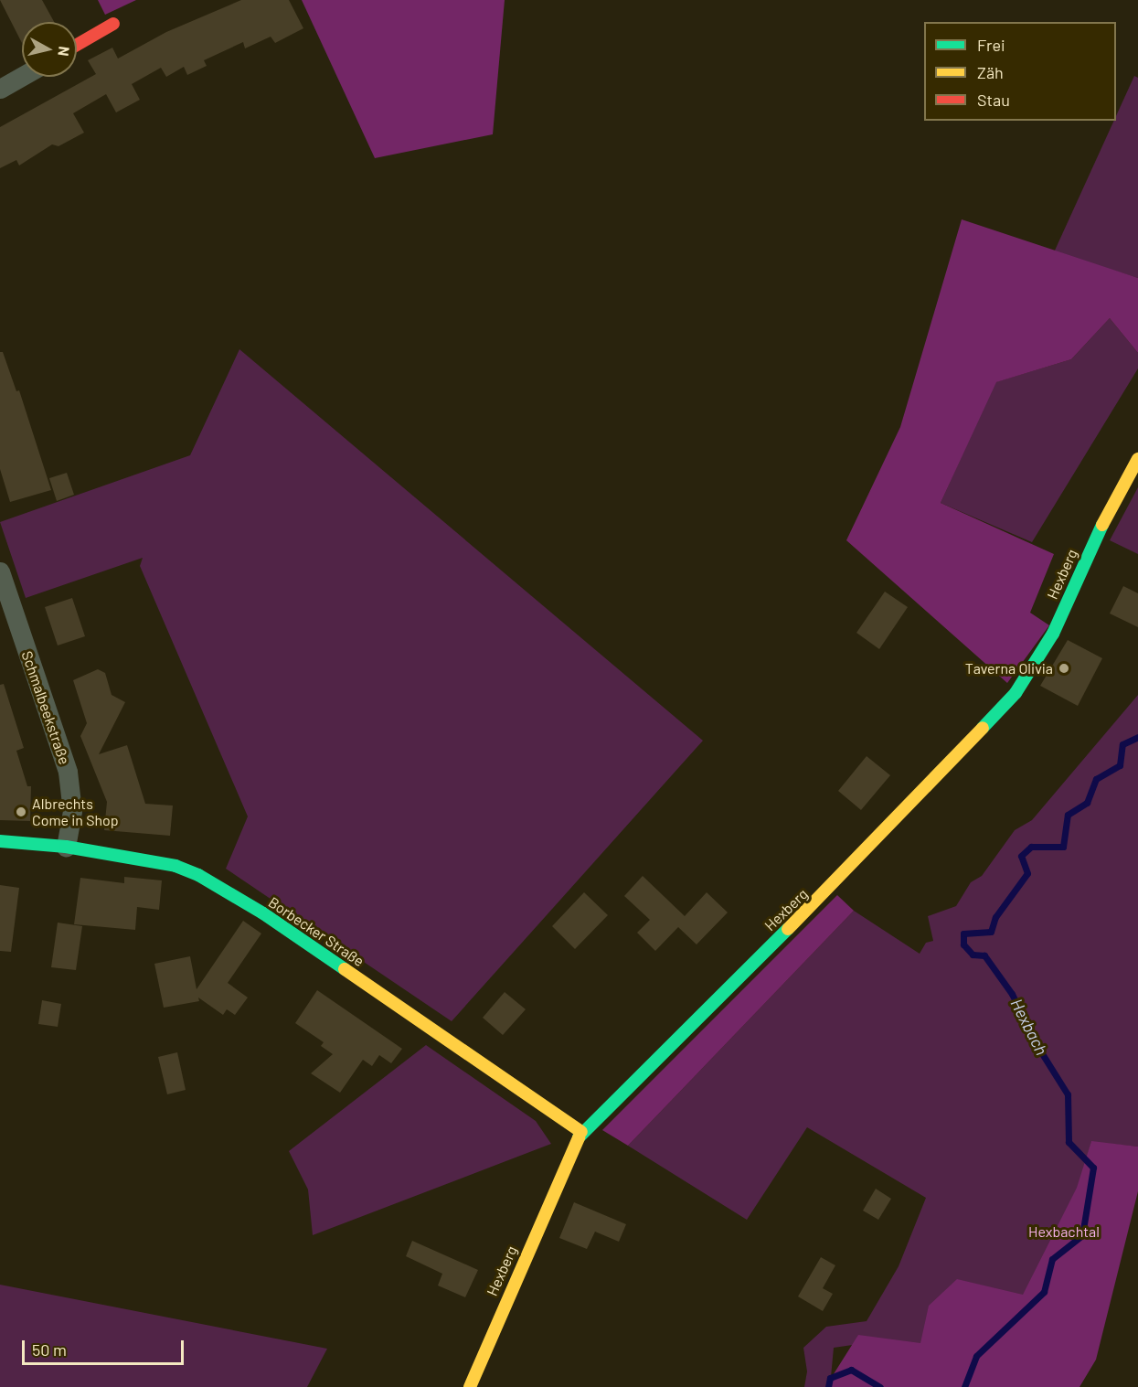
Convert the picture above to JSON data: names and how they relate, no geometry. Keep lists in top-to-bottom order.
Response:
{
  "streets": {
    "street": ["Hexberg", "Schmalbeekstraße", "Borbecker Straße"]
  },
  "crossings": [
    ["Hexberg", "Borbecker Straße"],
    ["Schmalbeekstraße", "Borbecker Straße"]
  ],
  "water": ["Hexbach"],
  "parks": ["Hexbachtal"],
  "places": ["Taverna Olivia", "Albrechts Come in Shop"],
  "legend": ["Frei", "Zäh", "Stau"],
  "scale_bar": "50 m",
  "north": "right"
}
